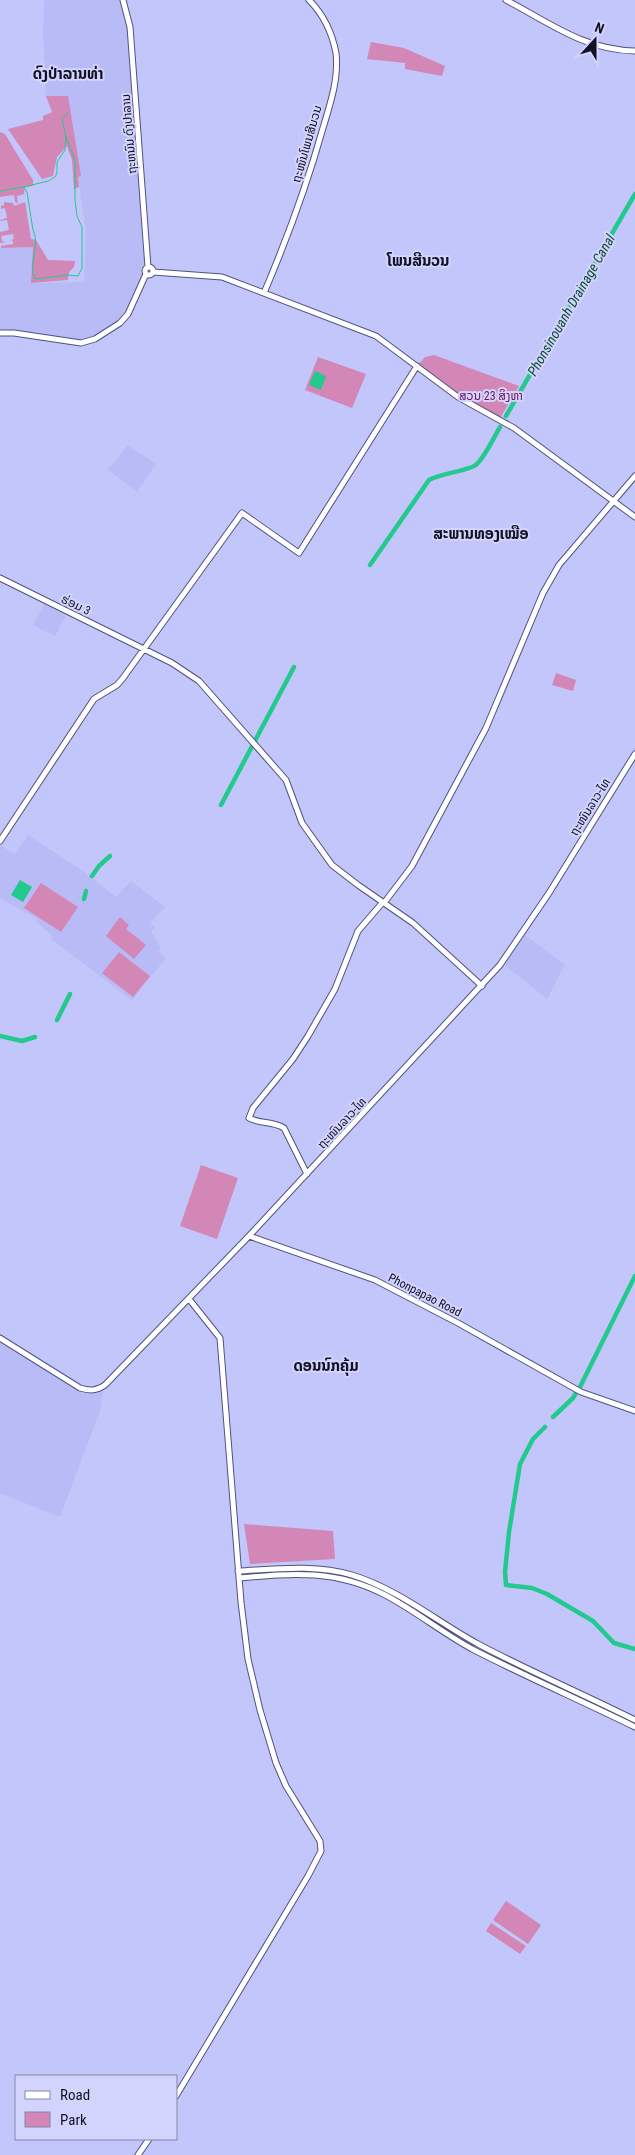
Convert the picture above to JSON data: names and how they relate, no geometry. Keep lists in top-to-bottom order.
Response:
{
  "streets": {
    "street": [
      "ຖະຫນົນ ດົງປາລານ",
      "ຖະໜົນໂພນສີນວນ",
      "ຮ່ອມ 3",
      "ຖະໜົນລາວ-ໄທ",
      "Phonpapao Road"
    ]
  },
  "crossings": [
    ["ຮ່ອມ 3", "ຖະໜົນລາວ-ໄທ"],
    ["ຖະໜົນລາວ-ໄທ", "Phonpapao Road"]
  ],
  "districts": [
    "ດົງປ່າລານທ່າ",
    "ໂພນສີນວນ",
    "ສະພານທອງເໝືອ",
    "ດອນນົກຄຸ້ມ"
  ],
  "water": ["Phonsinouanh Drainage Canal"],
  "parks": ["ສວນ 23 ສິງຫາ"],
  "legend": ["Road", "Park"],
  "north": "top"
}
